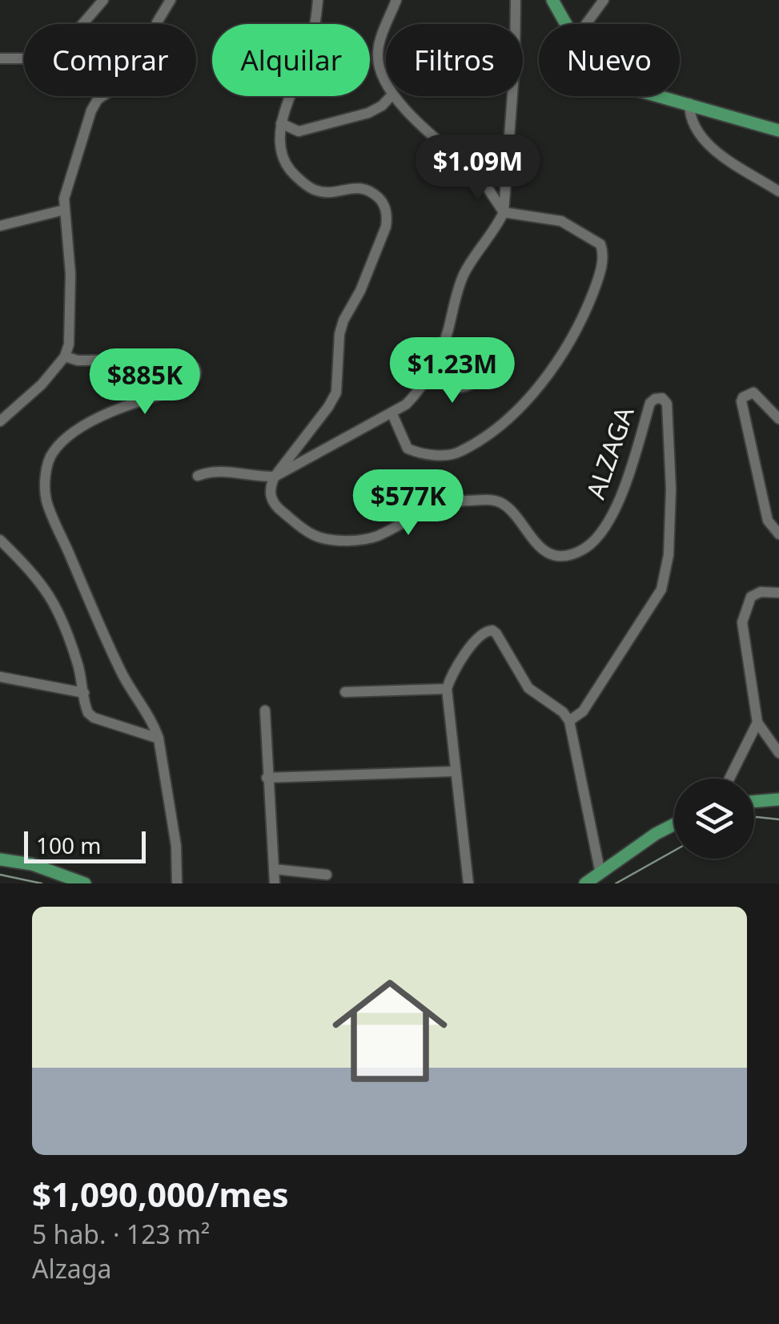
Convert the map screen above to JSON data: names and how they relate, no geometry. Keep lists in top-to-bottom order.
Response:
{
  "streets": {
    "street": ["ALZAGA"]
  },
  "scale_bar": "100 m",
  "page": {
    "chip": [
      "Comprar",
      "Alquilar",
      "Filtros",
      "Nuevo"
    ],
    "price": [
      "$1.09M",
      "$1.23M",
      "$885K",
      "$577K"
    ],
    "scale": "100 m",
    "list": [
      {
        "name": "$1,090,000/mes",
        "note": "5 hab. · 123 m² · Alzaga"
      }
    ]
  }
}
